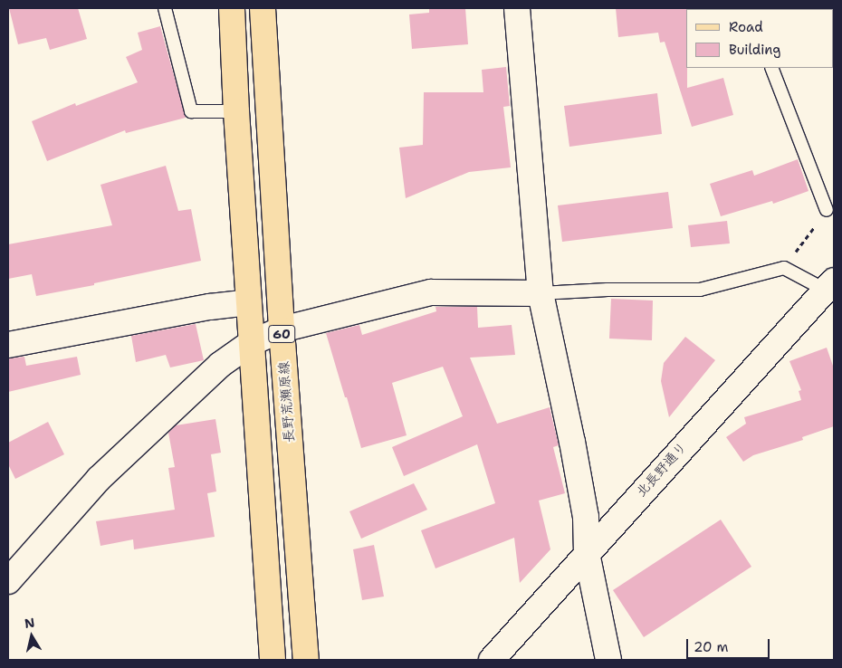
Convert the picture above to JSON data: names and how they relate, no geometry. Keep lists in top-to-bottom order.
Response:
{
  "streets": {
    "main road": ["60", "長野荒瀬原線"],
    "street": ["北長野通り"]
  },
  "legend": ["Road", "Building"],
  "scale_bar": "20 m",
  "north": "top"
}
